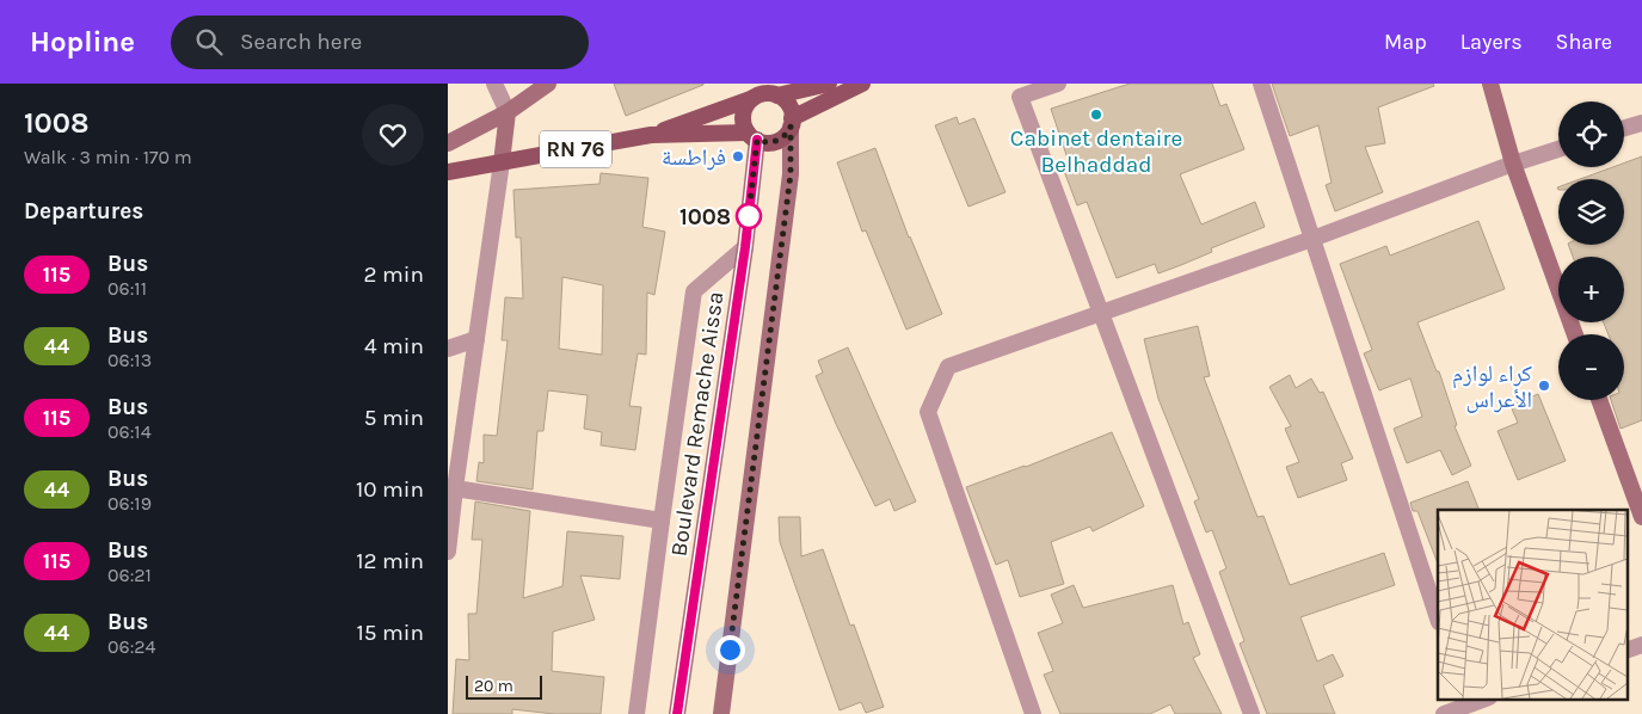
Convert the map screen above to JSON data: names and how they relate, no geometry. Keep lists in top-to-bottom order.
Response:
{
  "streets": {
    "main road": ["RN 76", "Boulevard Remache Aissa"]
  },
  "crossings": [
    ["RN 76", "Boulevard Remache Aissa"]
  ],
  "places": [
    "Cabinet dentaire Belhaddad",
    "فراطسة",
    "1008",
    "كراء لوازم الأعراس"
  ],
  "lines": ["bus line 115"],
  "scale_bar": "20 m",
  "page": {
    "header": "Hopline",
    "search": "Search here",
    "nav": ["Map", "Layers", "Share"],
    "heading": [
      ["1008", "Walk · 3 min · 170 m"],
      "Departures"
    ],
    "map_buttons": ["+", "−"],
    "list": [
      {
        "mark": "115",
        "name": "Bus",
        "note": "06:11",
        "value": "2 min"
      },
      {
        "mark": "44",
        "name": "Bus",
        "note": "06:13",
        "value": "4 min"
      },
      {
        "mark": "115",
        "name": "Bus",
        "note": "06:14",
        "value": "5 min"
      },
      {
        "mark": "44",
        "name": "Bus",
        "note": "06:19",
        "value": "10 min"
      },
      {
        "mark": "115",
        "name": "Bus",
        "note": "06:21",
        "value": "12 min"
      },
      {
        "mark": "44",
        "name": "Bus",
        "note": "06:24",
        "value": "15 min"
      }
    ],
    "scale": "20 m"
  }
}
